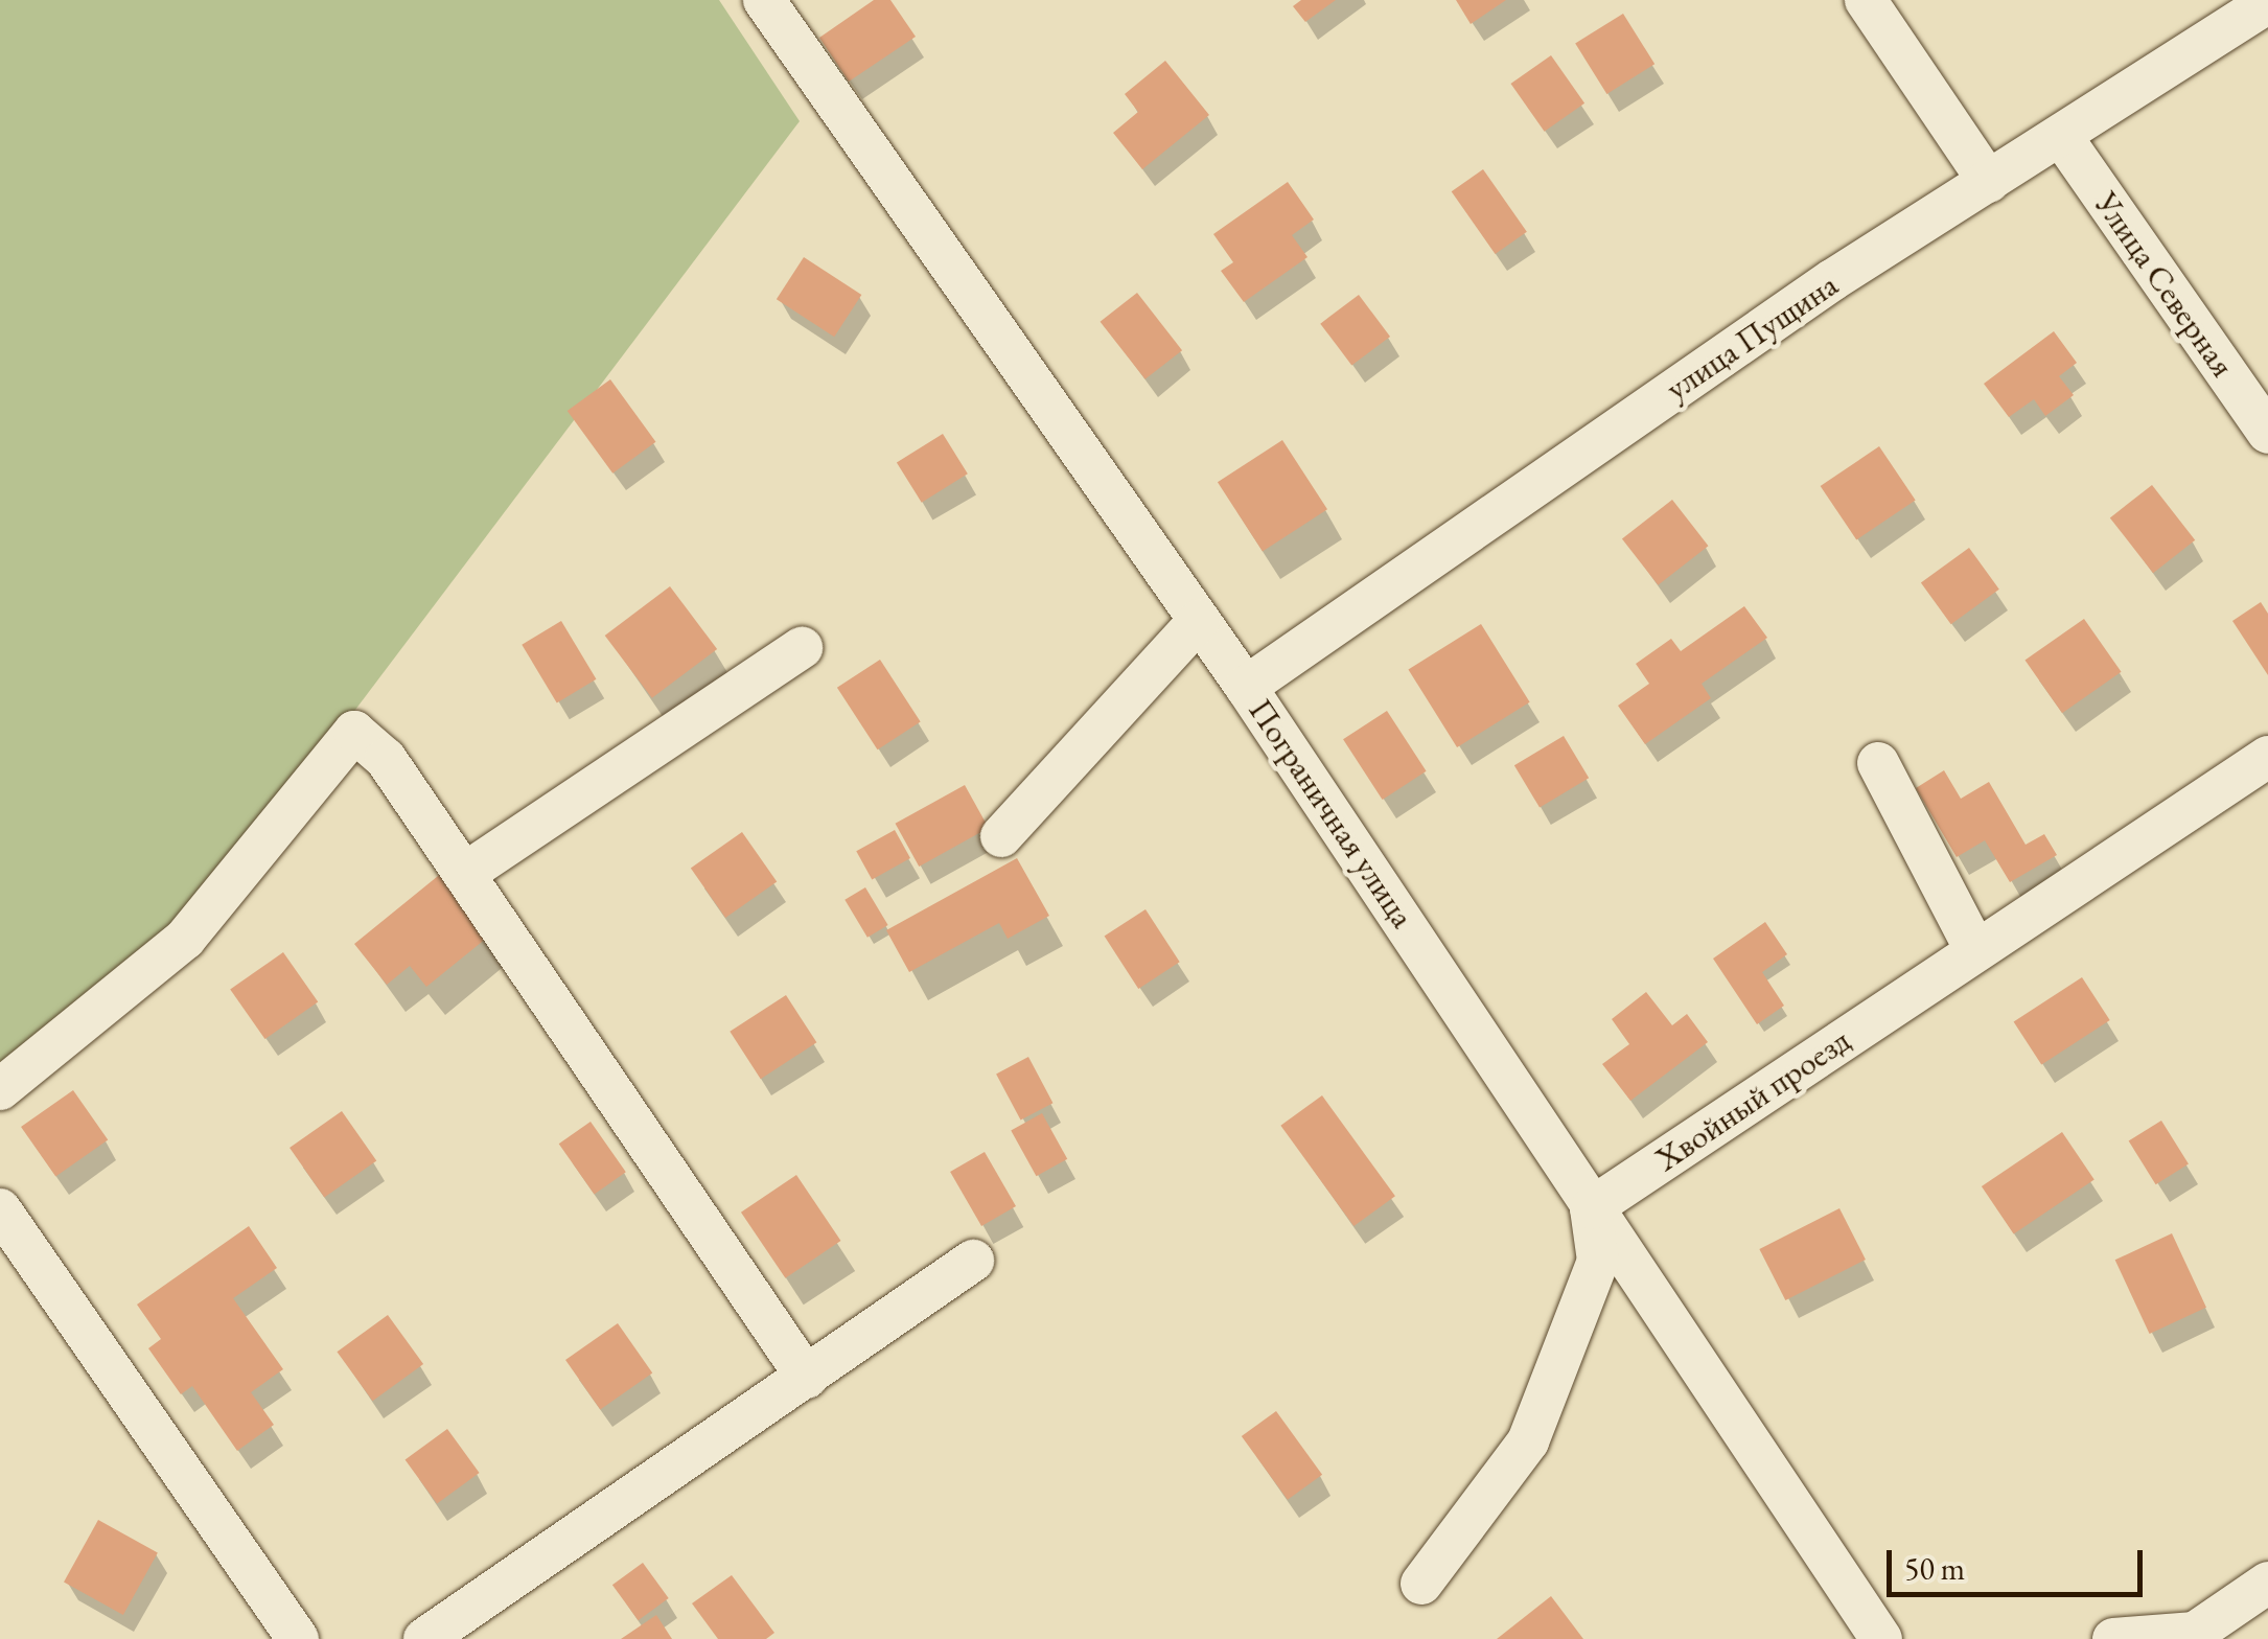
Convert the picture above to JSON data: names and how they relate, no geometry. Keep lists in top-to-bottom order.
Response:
{
  "streets": {
    "street": [
      "Улица Северная",
      "улица Пущина",
      "Пограничная улица",
      "Хвойный проезд"
    ]
  },
  "crossings": [
    ["Улица Северная", "улица Пущина"],
    ["улица Пущина", "Пограничная улица"],
    ["Пограничная улица", "Хвойный проезд"]
  ],
  "scale_bar": "50 m"
}
